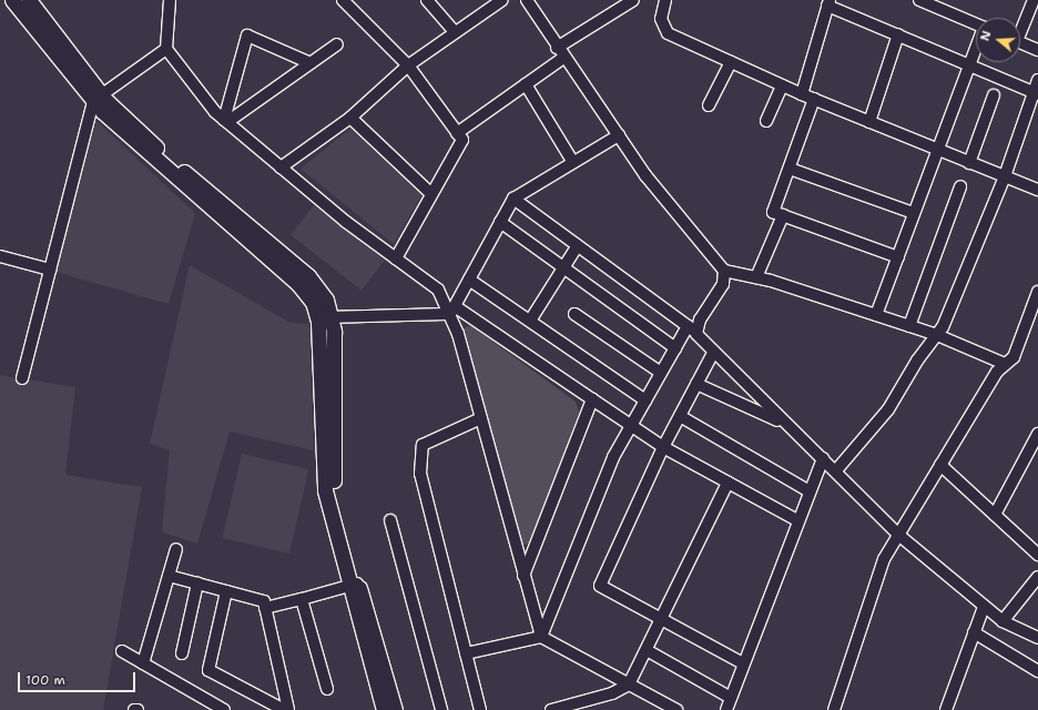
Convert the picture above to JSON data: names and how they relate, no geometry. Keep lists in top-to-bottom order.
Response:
{
  "scale_bar": "100 m",
  "north": "left"
}
